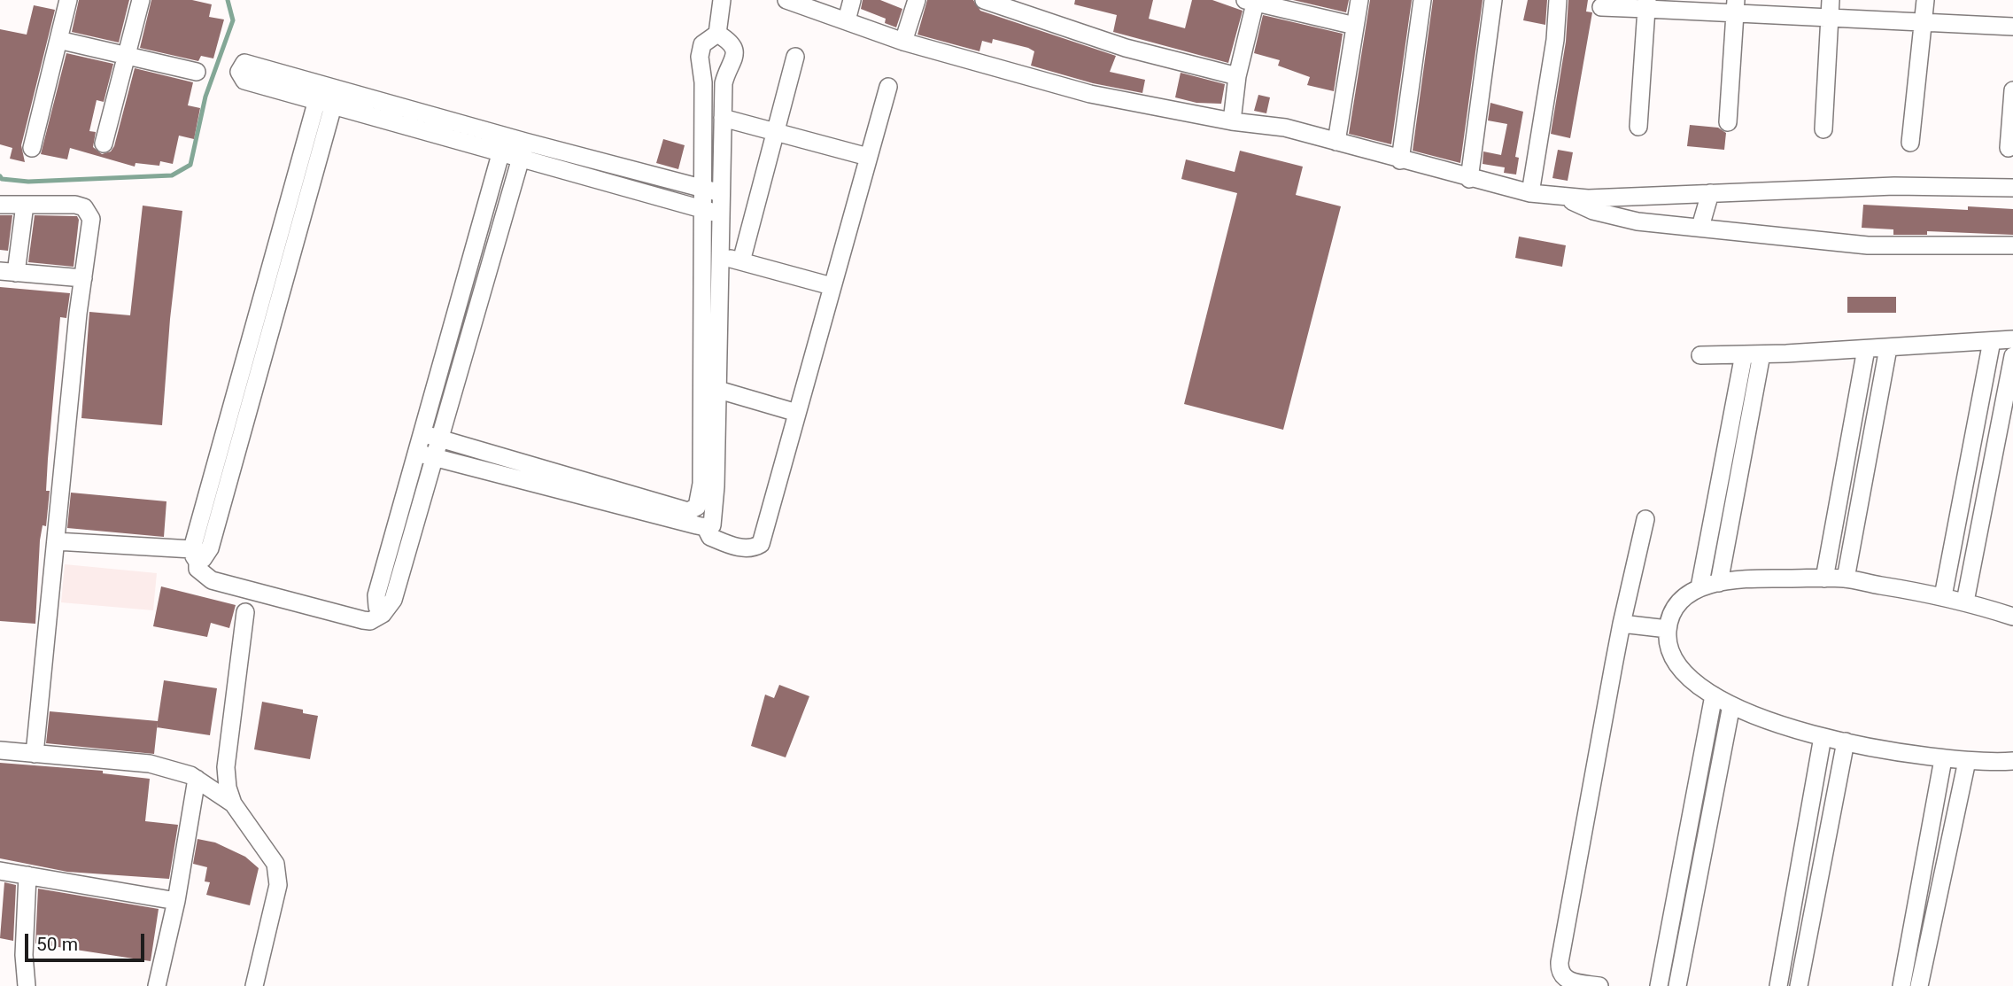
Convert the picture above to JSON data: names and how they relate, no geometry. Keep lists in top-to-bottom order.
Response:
{
  "scale_bar": "50 m"
}
